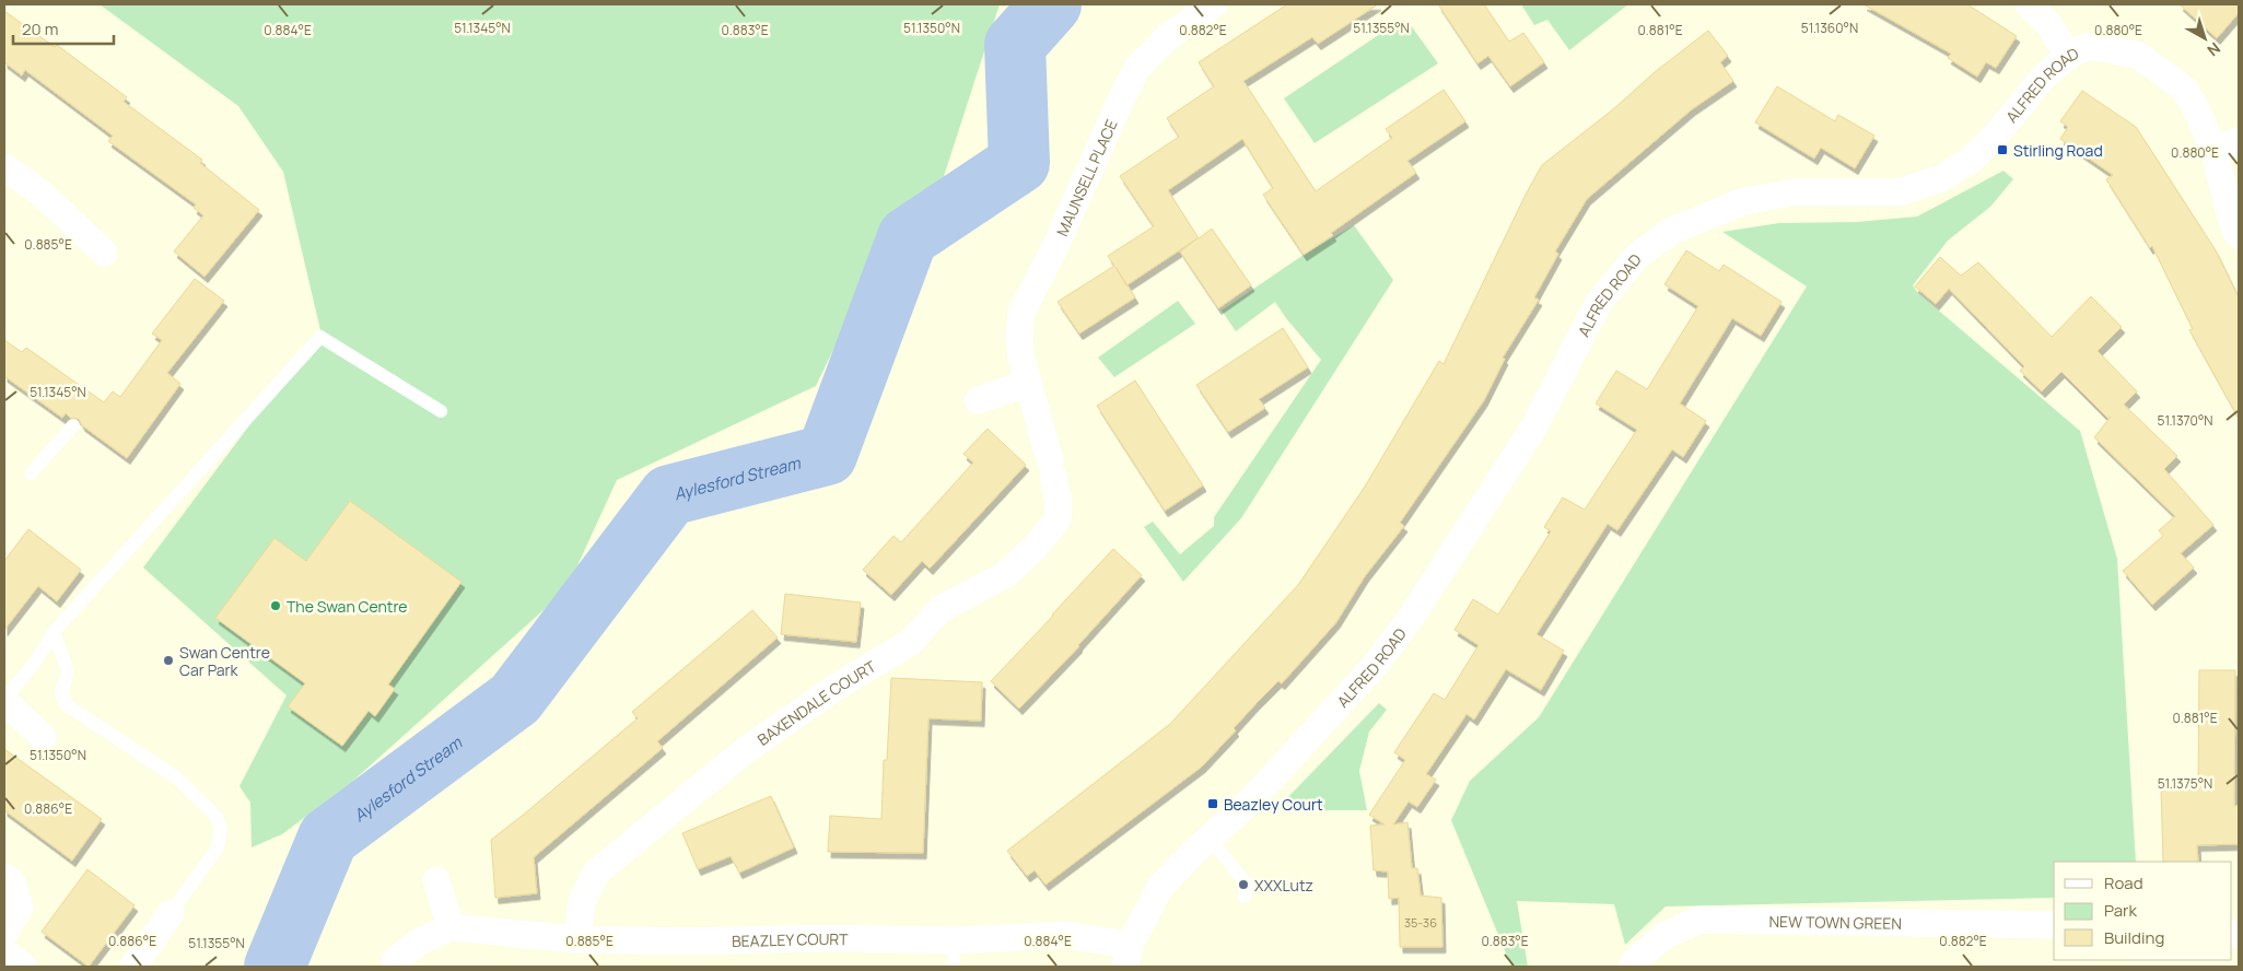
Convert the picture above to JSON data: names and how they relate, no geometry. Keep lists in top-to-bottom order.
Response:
{
  "streets": {
    "street": [
      "ALFRED ROAD",
      "MAUNSELL PLACE",
      "BAXENDALE COURT",
      "NEW TOWN GREEN",
      "BEAZLEY COURT"
    ]
  },
  "crossings": [
    ["ALFRED ROAD", "BEAZLEY COURT"],
    ["MAUNSELL PLACE", "BAXENDALE COURT"],
    ["BAXENDALE COURT", "BEAZLEY COURT"]
  ],
  "water": ["Aylesford Stream"],
  "places": {
    "transit": ["Stirling Road", "Beazley Court"],
    "other": ["The Swan Centre", "Swan Centre Car Park", "XXXLutz"]
  },
  "house_numbers": ["35-36"],
  "legend": ["Road", "Park", "Building"],
  "scale_bar": "20 m",
  "north": "bottom right",
  "coordinates": [
    "51.1345°N",
    "51.1350°N",
    "51.1355°N",
    "51.1360°N",
    "0.884°E",
    "0.883°E",
    "0.882°E",
    "0.881°E",
    "0.880°E",
    "0.885°E",
    "51.1370°N",
    "51.1375°N",
    "0.886°E"
  ]
}
